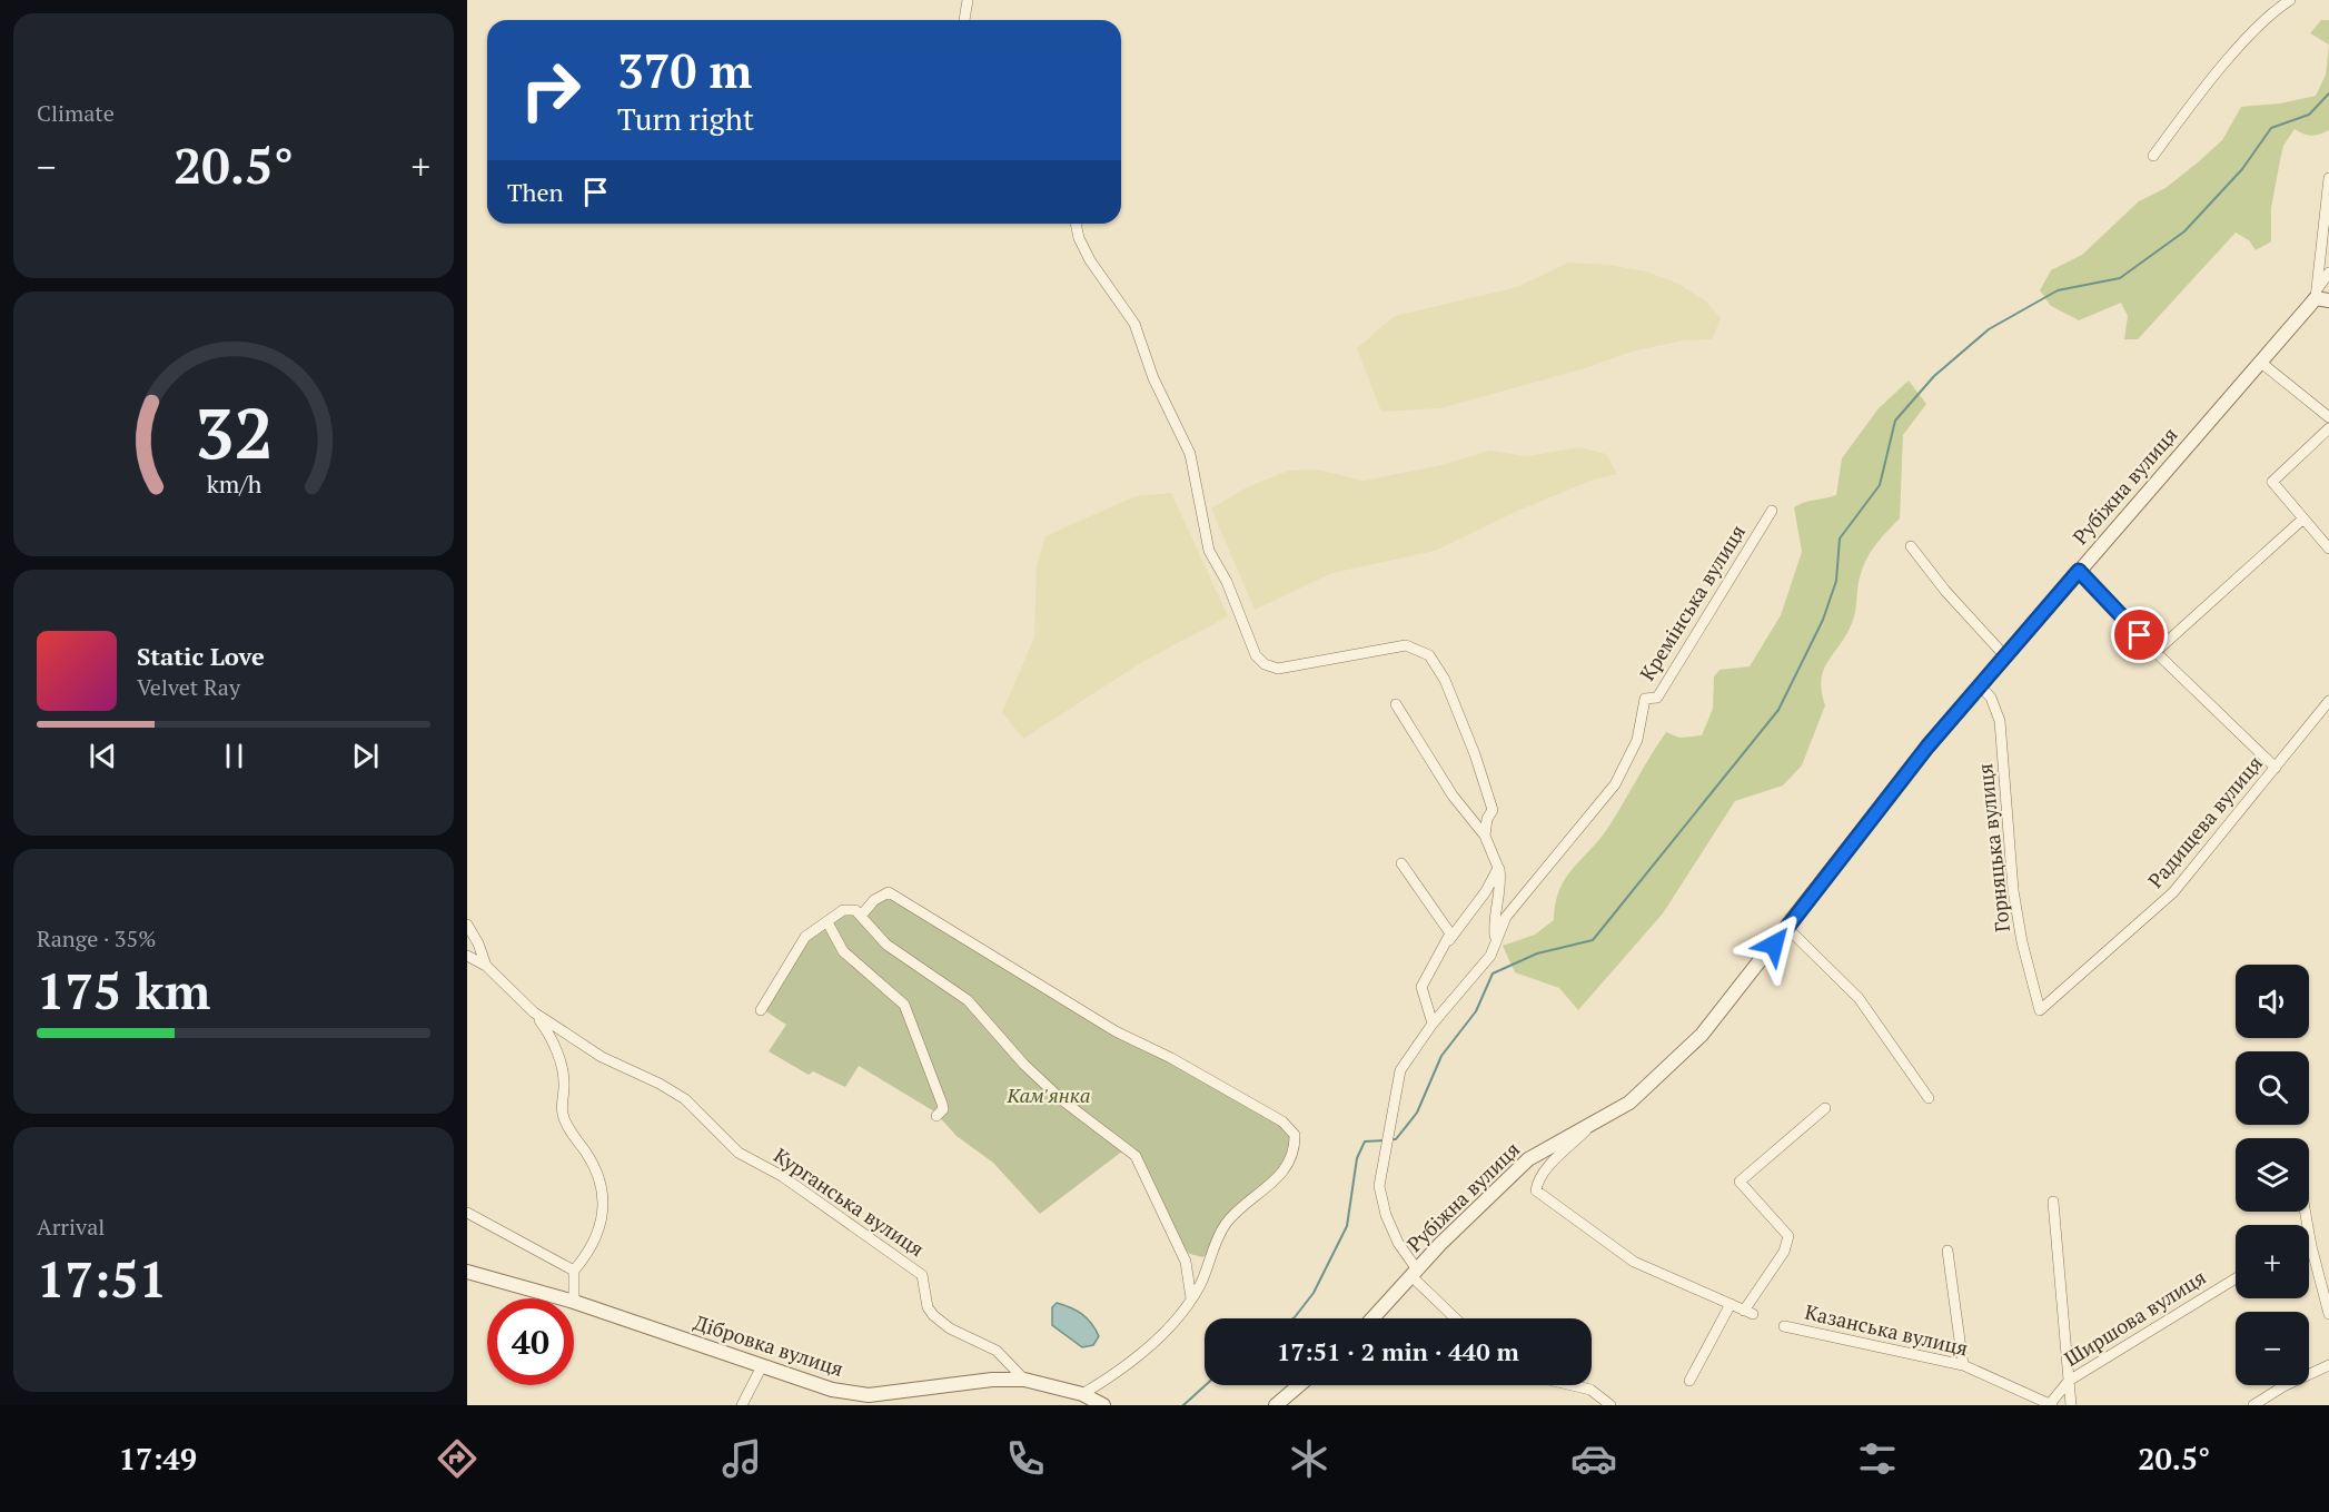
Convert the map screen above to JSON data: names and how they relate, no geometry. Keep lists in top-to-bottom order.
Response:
{
  "streets": {
    "street": [
      "Рубіжна вулиця",
      "Кремінська вулиця",
      "Радищева вулиця",
      "Горняцька вулиця",
      "Курганська вулиця",
      "Ширшова вулиця",
      "Казанська вулиця",
      "Дібровка вулиця"
    ]
  },
  "crossings": [
    ["Рубіжна вулиця", "Кремінська вулиця"],
    ["Рубіжна вулиця", "Горняцька вулиця"],
    ["Радищева вулиця", "Горняцька вулиця"],
    ["Курганська вулиця", "Дібровка вулиця"],
    ["Ширшова вулиця", "Казанська вулиця"]
  ],
  "parks": ["Кам'янка"],
  "page": {
    "tile": [
      "Climate",
      ["Range · 35%", "175 km"],
      ["Arrival", "17:51"]
    ],
    "turn": ["370 m", "Turn right"],
    "heat": ["−", "20.5°", "+"],
    "then": "Then",
    "song": ["Static Love", "Velvet Ray"],
    "map_buttons": ["+", "−"],
    "limit": "40",
    "trip": "17:51 · 2 min · 440 m",
    "tabs": ["17:49", "20.5°"],
    "gauge": ["32", "km/h"]
  }
}
